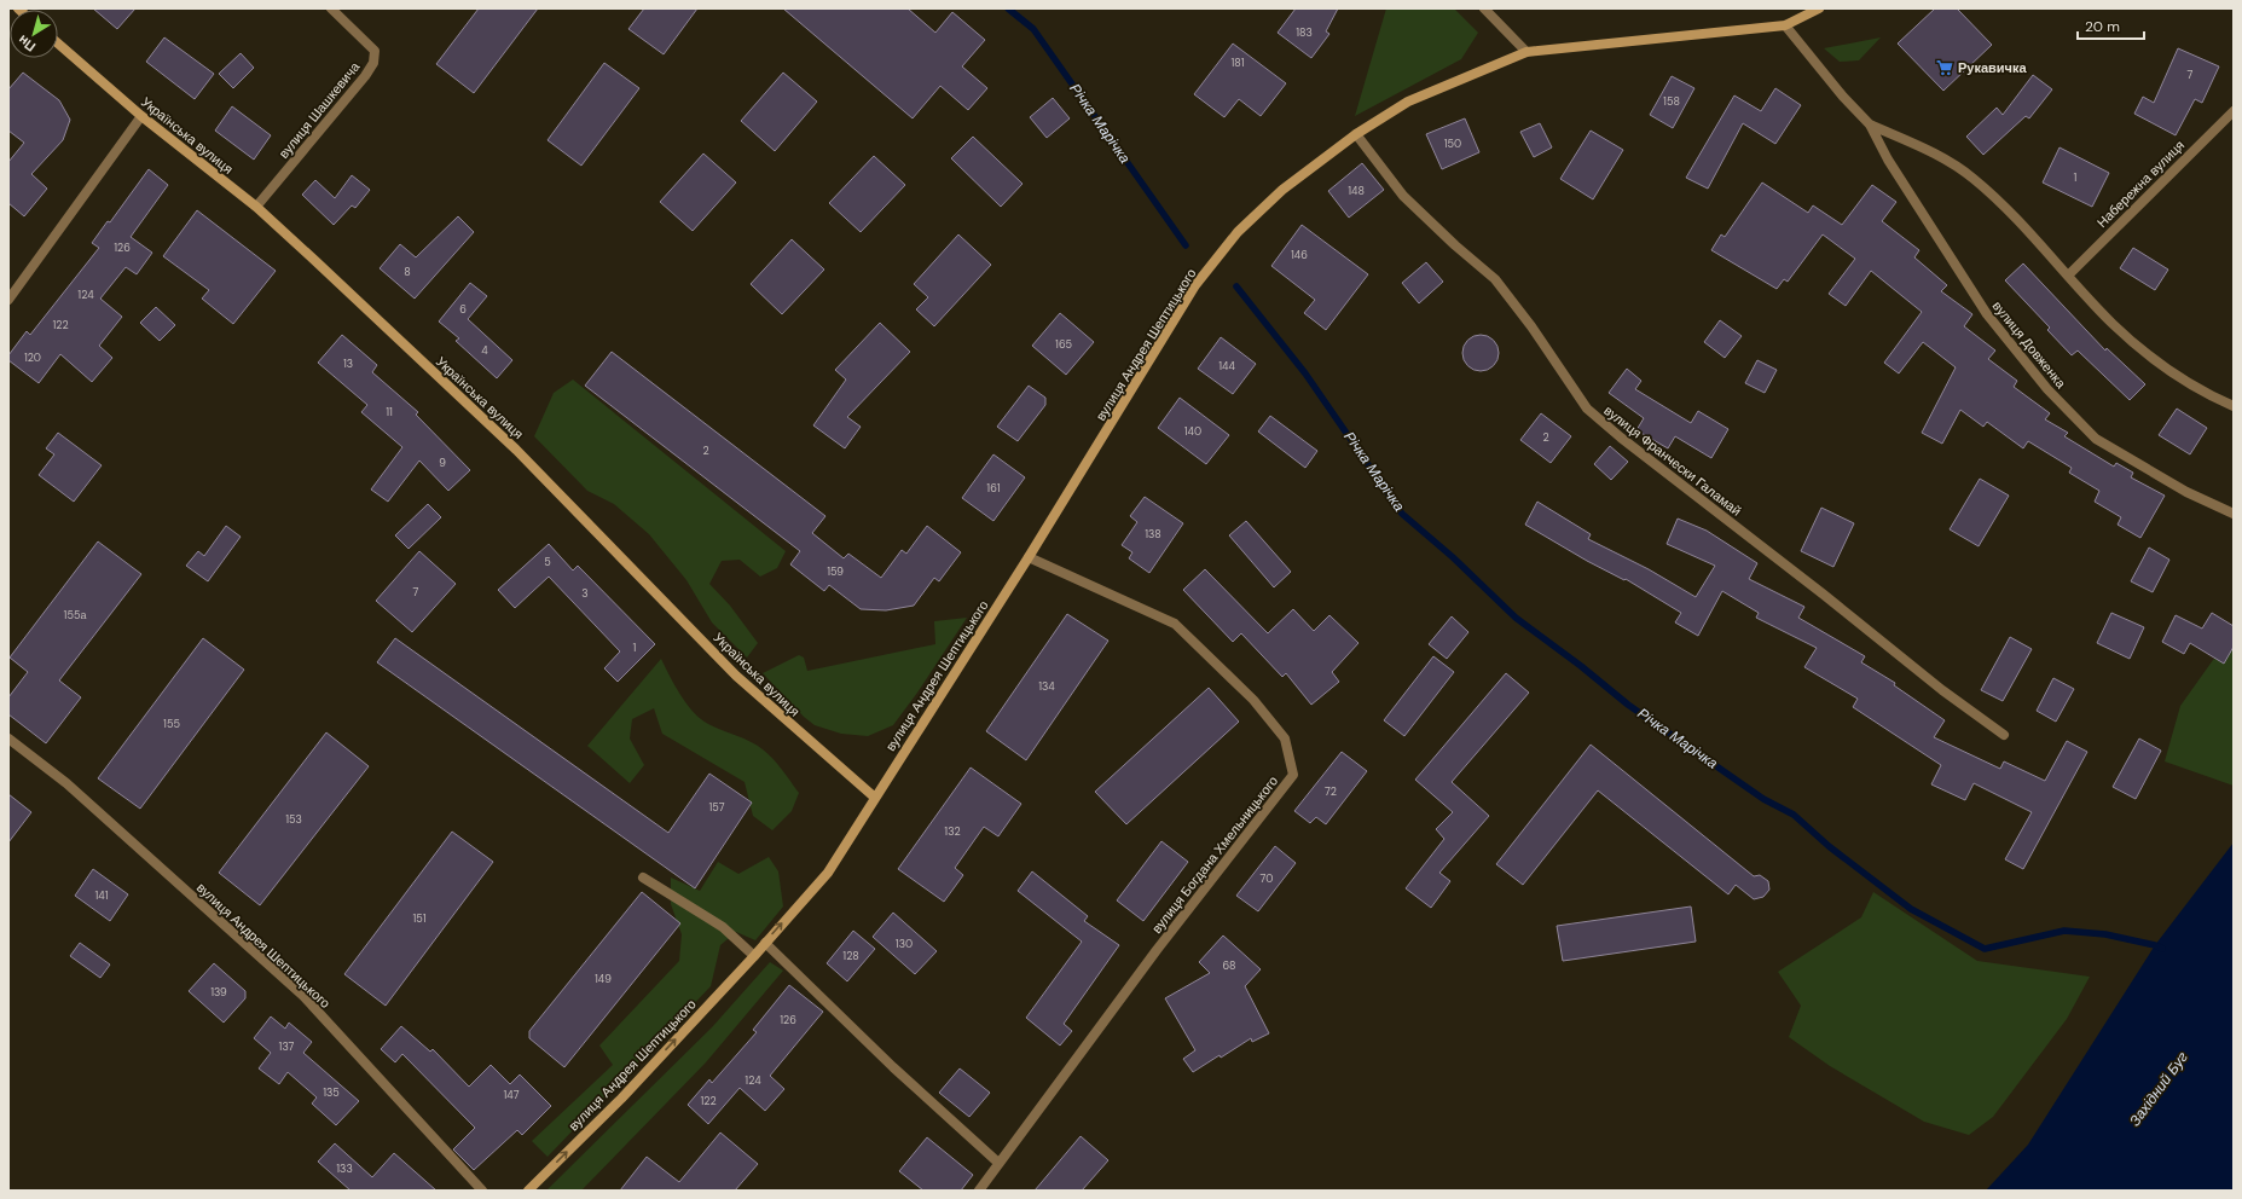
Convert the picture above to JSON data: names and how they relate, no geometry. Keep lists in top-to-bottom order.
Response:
{
  "streets": {
    "street": [
      "вулиця Шашкевича",
      "Українська вулиця",
      "Набережна вулиця",
      "вулиця Андрея Шептицького",
      "вулиця Довженка",
      "вулиця Франчески Галамай",
      "вулиця Богдана Хмельницького"
    ]
  },
  "crossings": [
    ["вулиця Шашкевича", "Українська вулиця"],
    ["Українська вулиця", "вулиця Андрея Шептицького"],
    ["Набережна вулиця", "вулиця Довженка"],
    ["вулиця Андрея Шептицького", "вулиця Довженка"],
    ["вулиця Андрея Шептицького", "вулиця Франчески Галамай"],
    ["вулиця Андрея Шептицького", "вулиця Богдана Хмельницького"]
  ],
  "water": ["Річка Марічка", "Західний Буг"],
  "places": {
    "supermarket": ["Рукавичка"]
  },
  "house_numbers": [
    "183",
    "181",
    "7",
    "158",
    "150",
    "1",
    "148",
    "126",
    "146",
    "8",
    "124",
    "6",
    "122",
    "165",
    "4",
    "120",
    "13",
    "144",
    "11",
    "140",
    "2",
    "2",
    "9",
    "161",
    "138",
    "5",
    "159",
    "7",
    "3",
    "155а",
    "1",
    "134",
    "155",
    "72",
    "157",
    "153",
    "132",
    "70",
    "141",
    "151",
    "130",
    "128",
    "68",
    "149",
    "139",
    "126",
    "137",
    "124",
    "135",
    "147",
    "122",
    "133"
  ],
  "scale_bar": "20 m",
  "north": "bottom left"
}
